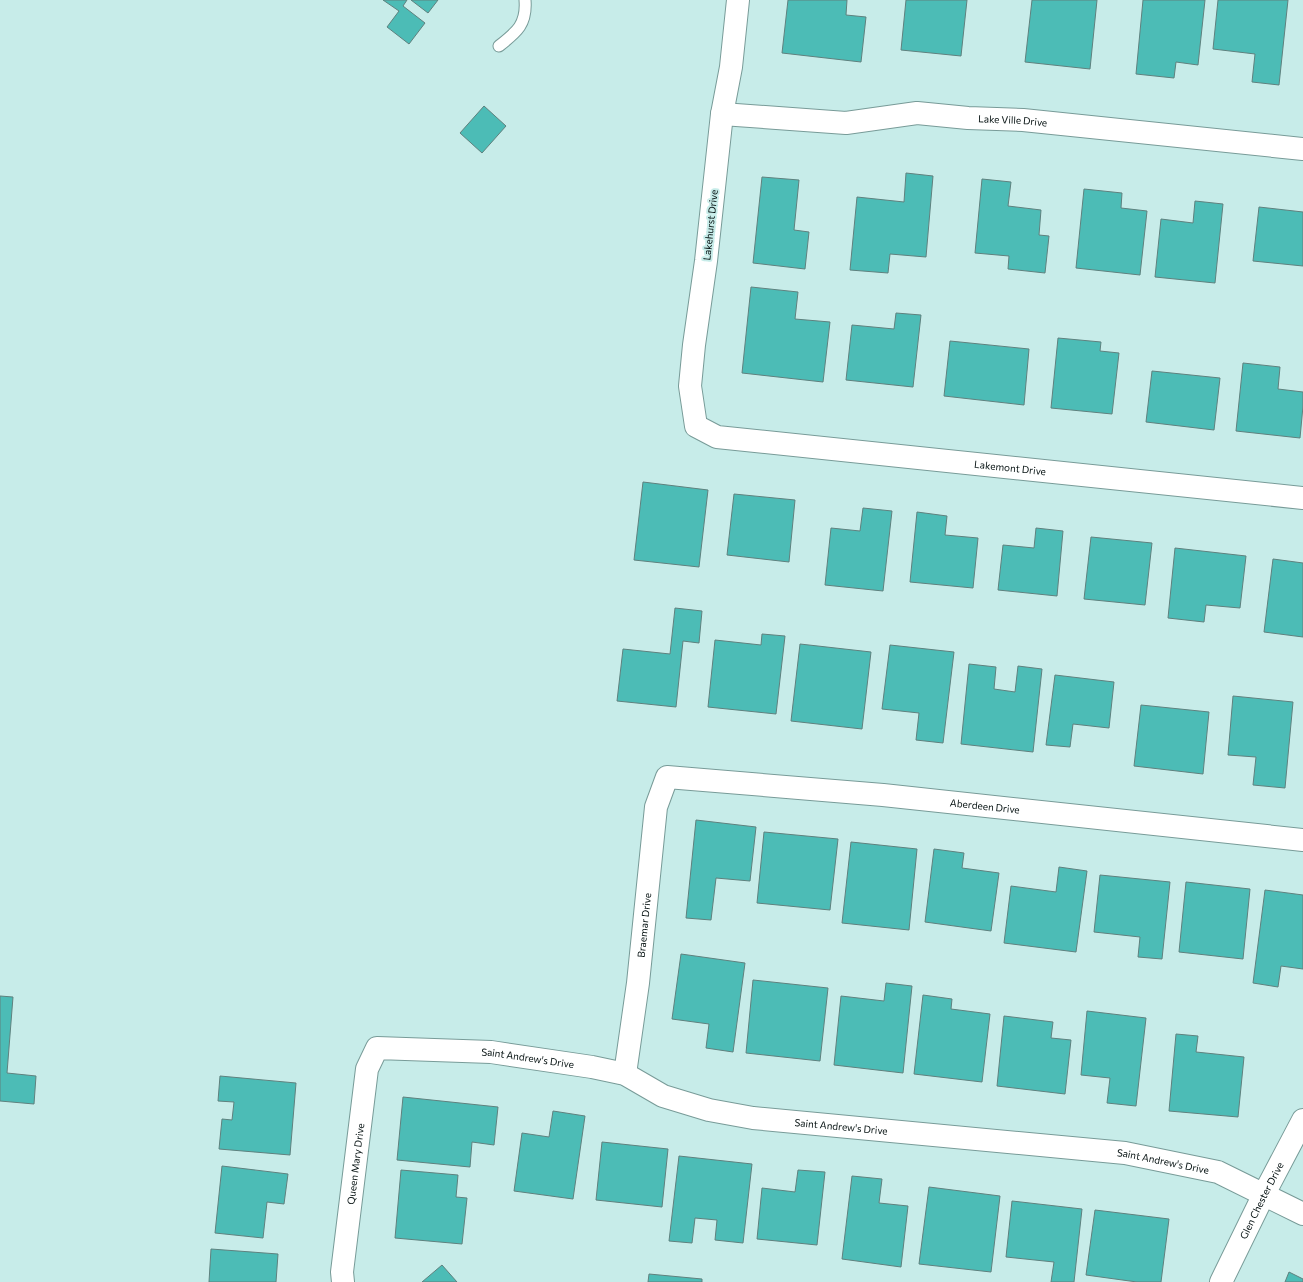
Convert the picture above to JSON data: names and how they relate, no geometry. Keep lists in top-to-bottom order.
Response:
{
  "streets": {
    "street": [
      "Lake Ville Drive",
      "Lakehurst Drive",
      "Lakemont Drive",
      "Aberdeen Drive",
      "Braemar Drive",
      "Saint Andrew's Drive",
      "Queen Mary Drive",
      "Glen Chester Drive"
    ]
  },
  "crossings": [
    ["Lake Ville Drive", "Lakehurst Drive"],
    ["Lakehurst Drive", "Lakemont Drive"],
    ["Aberdeen Drive", "Braemar Drive"],
    ["Braemar Drive", "Saint Andrew's Drive"],
    ["Saint Andrew's Drive", "Queen Mary Drive"],
    ["Saint Andrew's Drive", "Glen Chester Drive"]
  ]
}
